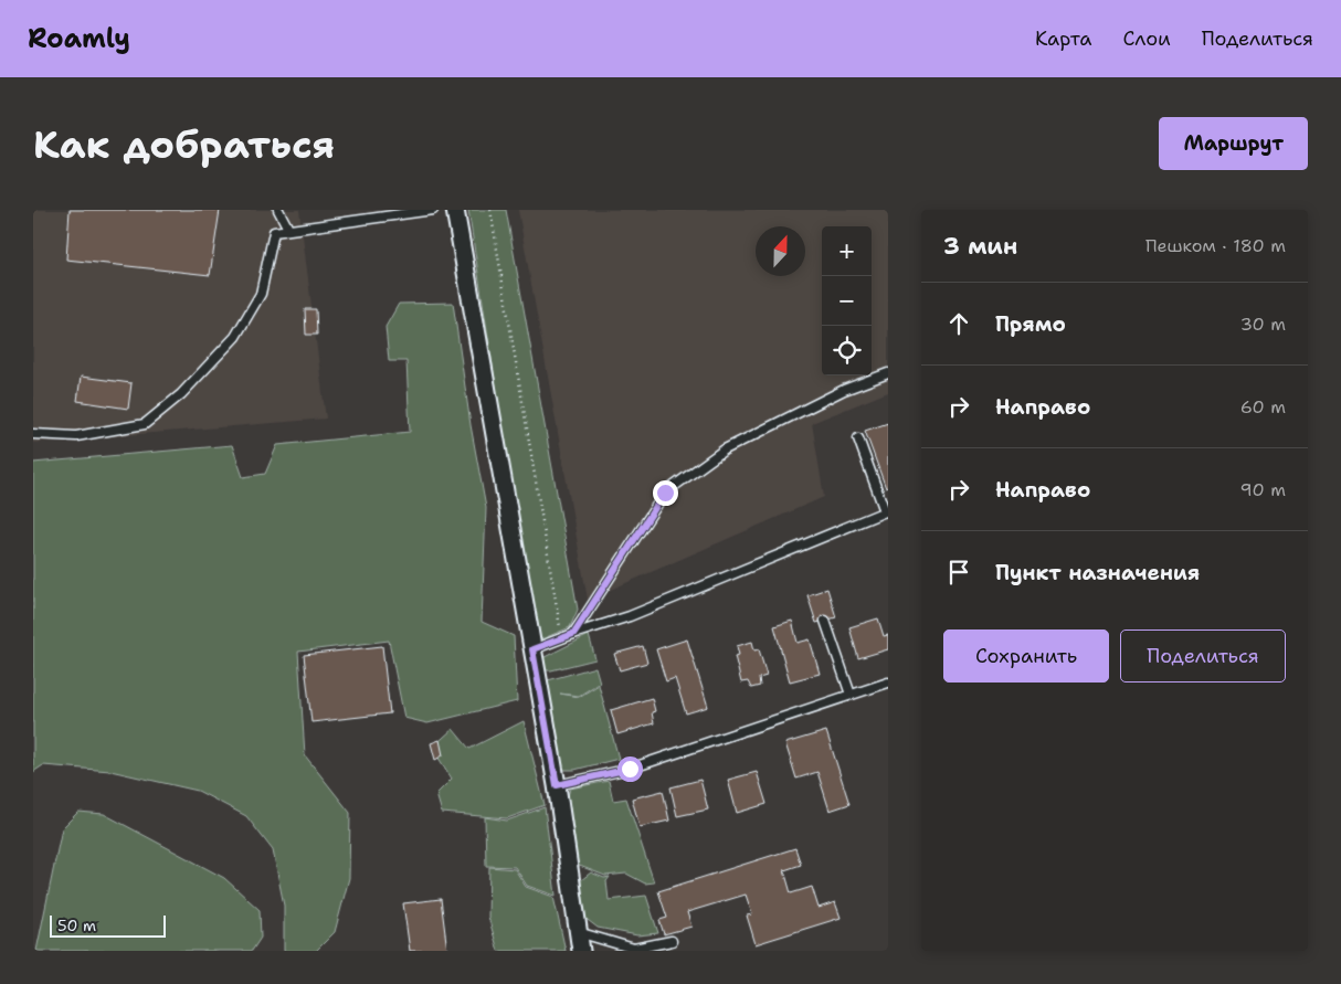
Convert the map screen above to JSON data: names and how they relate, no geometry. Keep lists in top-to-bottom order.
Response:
{
  "scale_bar": "50 m",
  "north": "top",
  "page": {
    "header": "Roamly",
    "nav": ["Карта", "Слои", "Поделиться"],
    "buttons": [
      "Маршрут",
      ["Сохранить", "Поделиться"]
    ],
    "title": "Как добраться",
    "heading": ["3 мин", "Пешком · 180 m"],
    "map_buttons": ["+", "−"],
    "list": [
      ["Прямо", "30 m"],
      ["Направо", "60 m"],
      ["Направо", "90 m"],
      "Пункт назначения"
    ],
    "scale": "50 m"
  }
}
